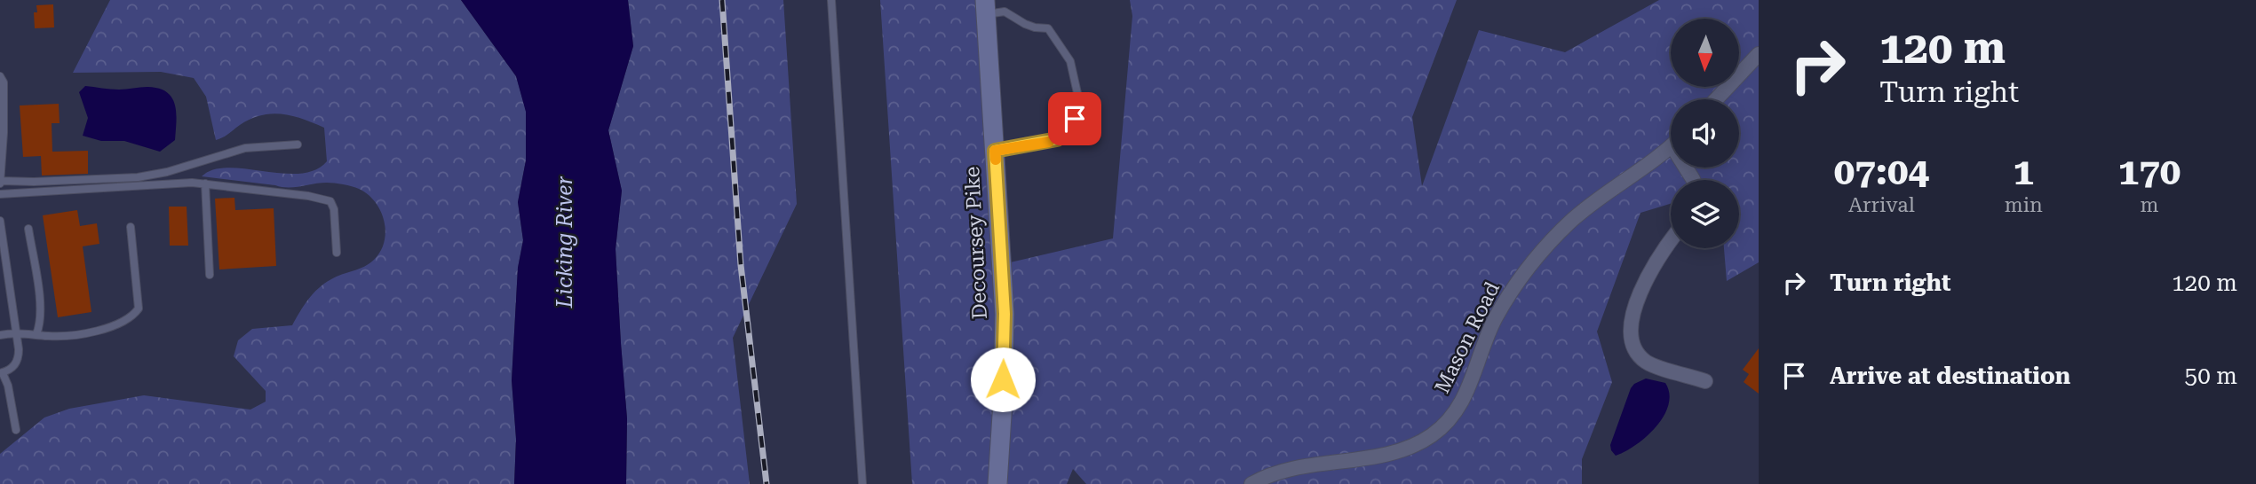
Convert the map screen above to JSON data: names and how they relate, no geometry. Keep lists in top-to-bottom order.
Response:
{
  "streets": {
    "main road": ["Decoursey Pike"],
    "street": ["Mason Road"]
  },
  "water": ["Licking River"],
  "north": "bottom",
  "page": {
    "turn": ["120 m", "Turn right"],
    "eta": [
      "07:04",
      "Arrival",
      "1",
      "min",
      "170",
      "m"
    ],
    "list": [
      {
        "name": "Turn right",
        "value": "120 m"
      },
      {
        "name": "Arrive at destination",
        "value": "50 m"
      }
    ]
  }
}
